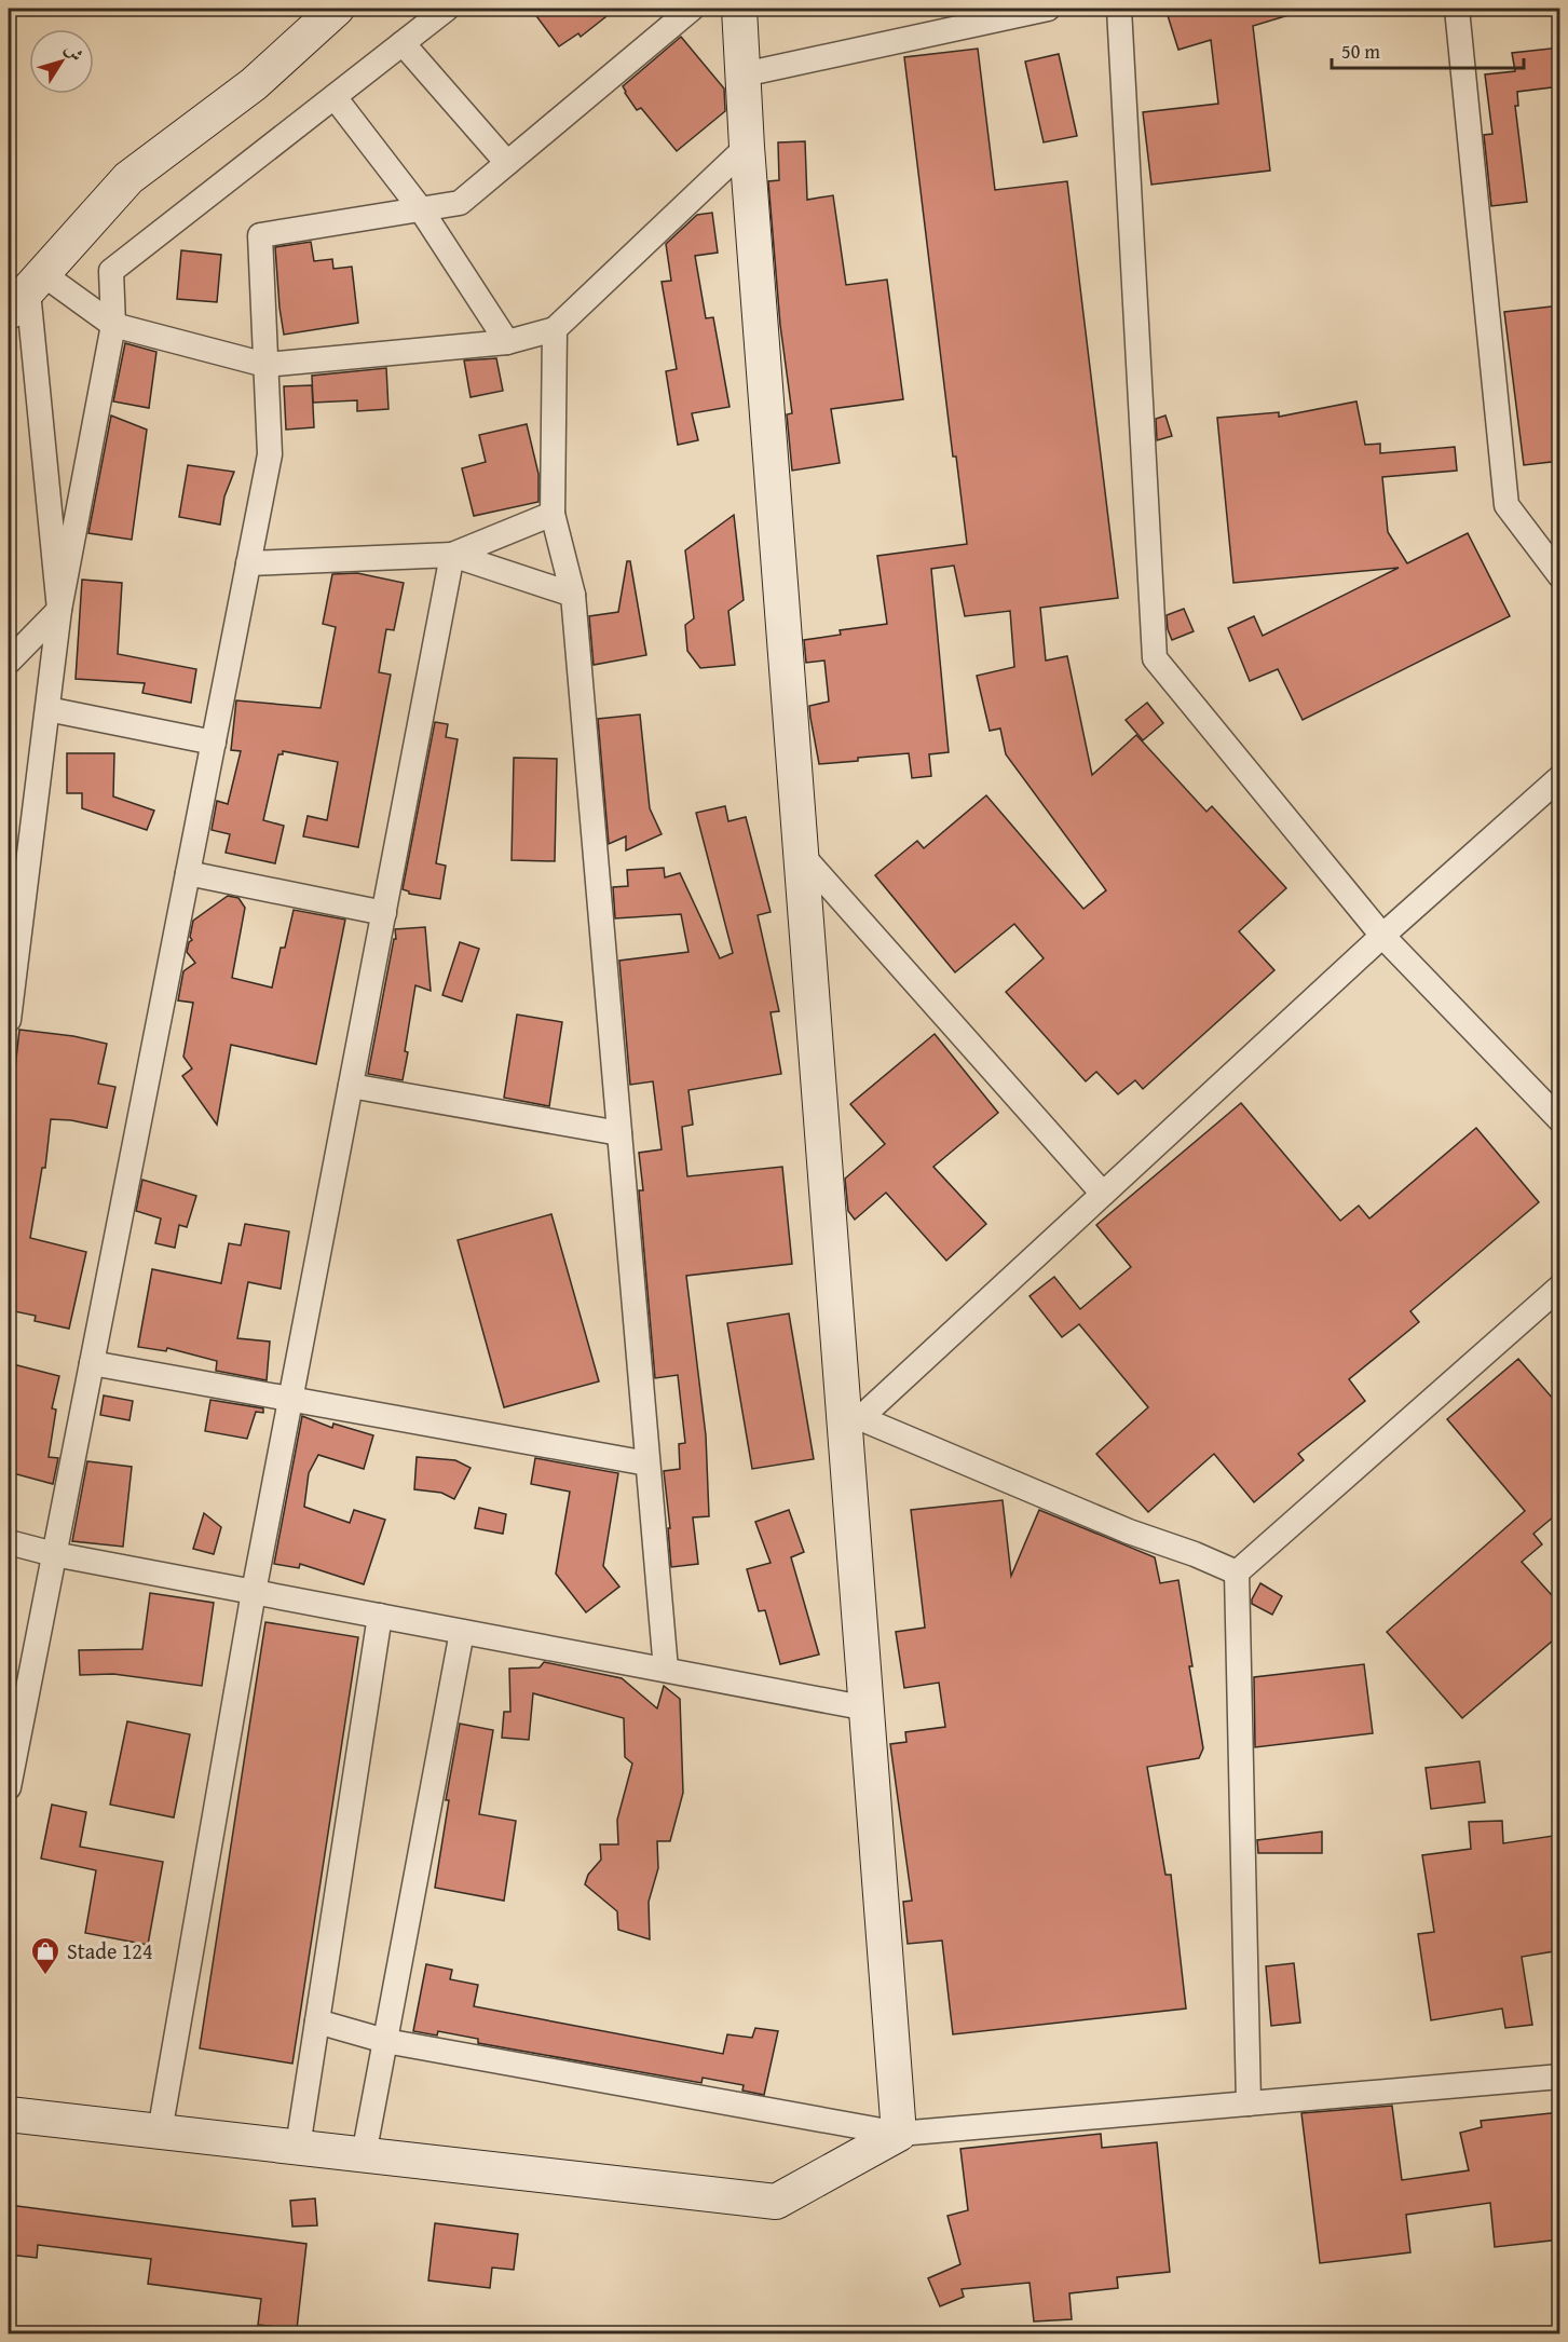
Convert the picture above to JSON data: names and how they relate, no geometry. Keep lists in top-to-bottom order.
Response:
{
  "places": {
    "shop": ["Stade 124"]
  },
  "scale_bar": "50 m",
  "north": "top right"
}
